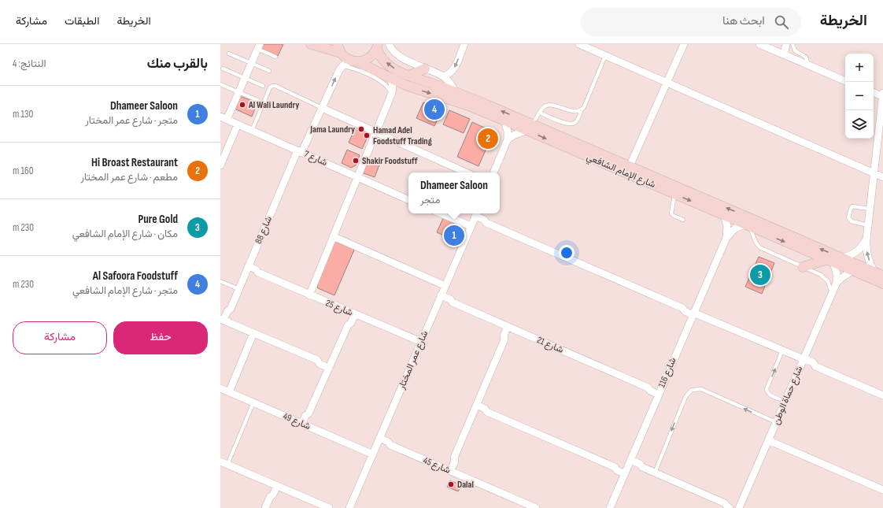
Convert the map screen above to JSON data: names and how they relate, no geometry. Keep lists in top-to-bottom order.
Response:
{
  "streets": {
    "street": [
      "شارع 7",
      "شارع الإمام الشافعي",
      "شارع 88",
      "شارع 25",
      "شارع 21",
      "شارع عمر المختار",
      "شارع 116",
      "شارع حماة الوطن",
      "شارع 49",
      "شارع 45"
    ]
  },
  "crossings": [
    ["شارع 7", "شارع 88"],
    ["شارع الإمام الشافعي", "شارع 116"],
    ["شارع الإمام الشافعي", "شارع حماة الوطن"],
    ["شارع 88", "شارع 25"],
    ["شارع 25", "شارع عمر المختار"],
    ["شارع 21", "شارع عمر المختار"],
    ["شارع 21", "شارع 116"],
    ["شارع عمر المختار", "شارع 49"],
    ["شارع عمر المختار", "شارع 45"]
  ],
  "places": [
    "Al Wali Laundry",
    "Jama Laundry",
    "Hamad Adel Foodstuff Trading",
    "Shakir Foodstuff",
    "Dalal"
  ],
  "page": {
    "header": "الخريطة",
    "search": "ابحث هنا",
    "nav": ["الخريطة", "الطبقات", "مشاركة"],
    "heading": ["بالقرب منك", "النتائج: 4"],
    "map_buttons": ["+", "−"],
    "list": [
      {
        "mark": "1",
        "name": "Dhameer Saloon",
        "note": "متجر · شارع عمر المختار",
        "value": "130 m"
      },
      {
        "mark": "2",
        "name": "Hi Broast Restaurant",
        "note": "مطعم · شارع عمر المختار",
        "value": "160 m"
      },
      {
        "mark": "3",
        "name": "Pure Gold",
        "note": "مكان · شارع الإمام الشافعي",
        "value": "230 m"
      },
      {
        "mark": "4",
        "name": "Al Safoora Foodstuff",
        "note": "متجر · شارع الإمام الشافعي",
        "value": "230 m"
      }
    ],
    "pins": [
      "4",
      "2",
      "1",
      "3"
    ],
    "popup": ["Dhameer Saloon", "متجر"],
    "buttons": ["حفظ", "مشاركة"]
  }
}
